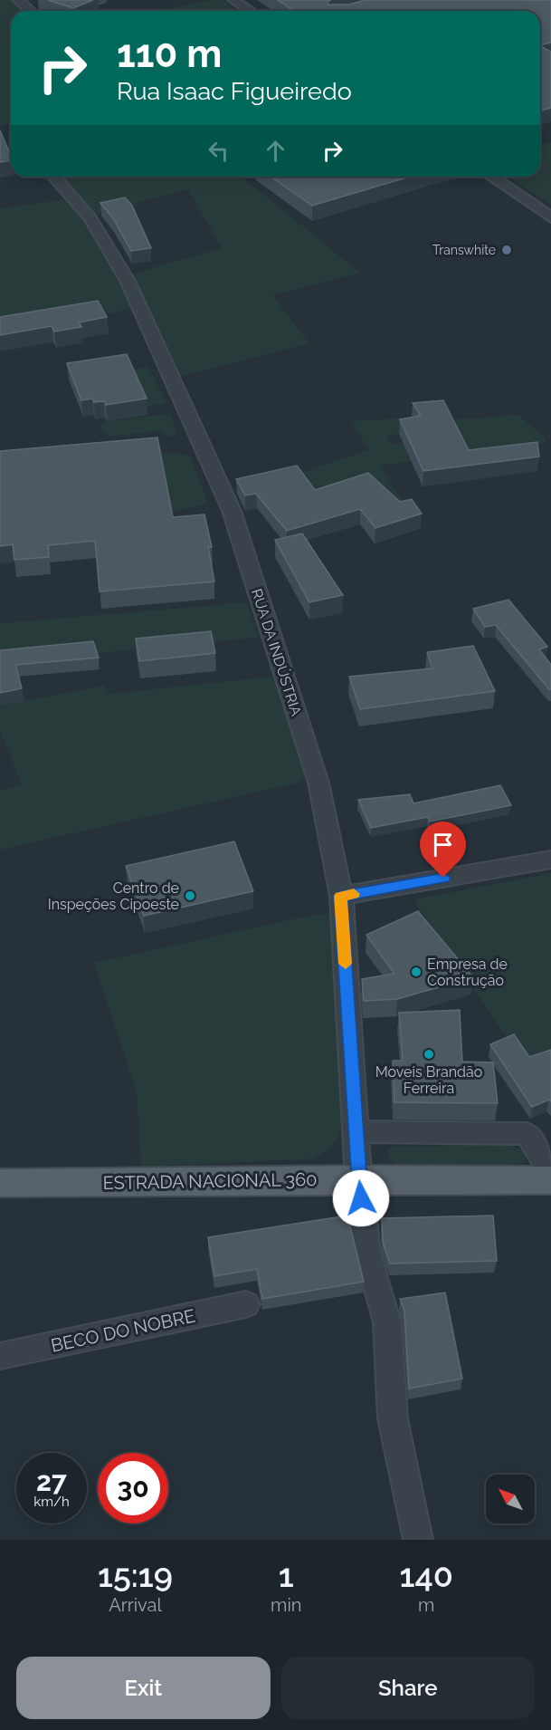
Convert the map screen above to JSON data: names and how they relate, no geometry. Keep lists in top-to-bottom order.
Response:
{
  "streets": {
    "main road": ["ESTRADA NACIONAL 360"],
    "street": ["RUA DA INDÚSTRIA", "BECO DO NOBRE"]
  },
  "crossings": [
    ["RUA DA INDÚSTRIA", "ESTRADA NACIONAL 360"]
  ],
  "places": [
    "Transwhite",
    "Centro de Inspeções Cipoeste",
    "Empresa de Construção",
    "Moveis Brandão Ferreira"
  ],
  "north": "top left",
  "page": {
    "turn": ["110 m", "Rua Isaac Figueiredo"],
    "speed": "27 km/h",
    "limit": "30",
    "eta": [
      "15:19",
      "Arrival",
      "1",
      "min",
      "140",
      "m"
    ],
    "buttons": ["Exit", "Share"]
  }
}
